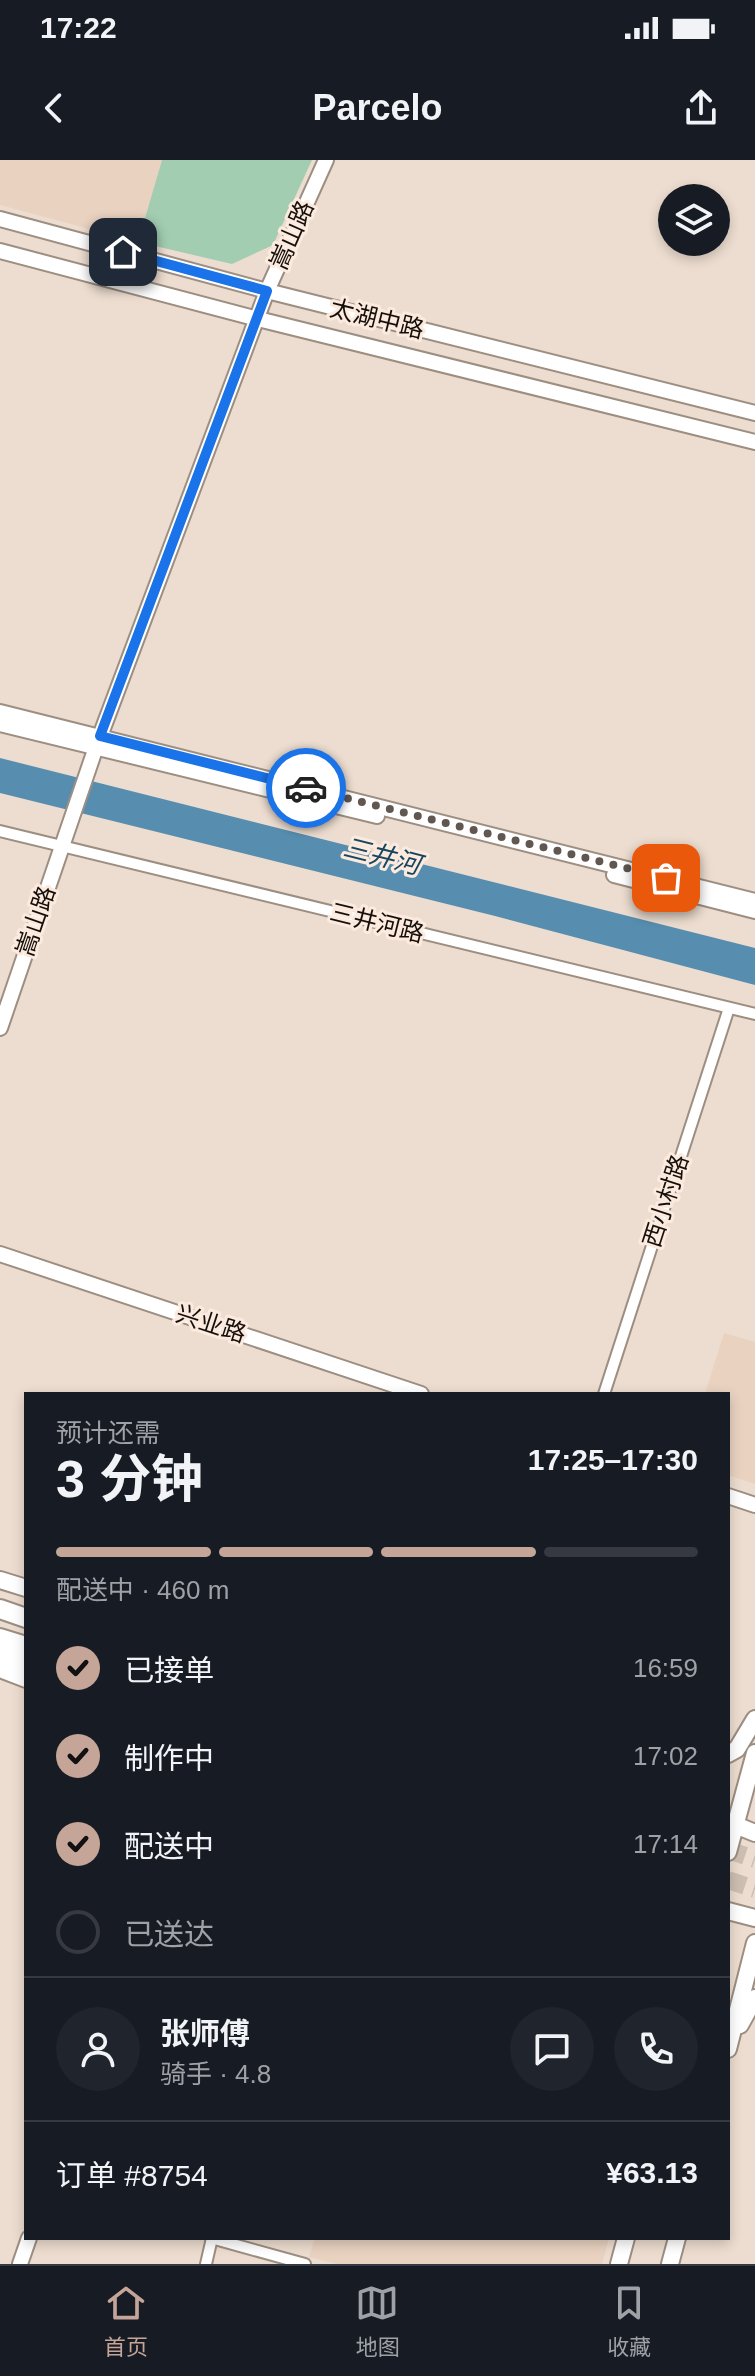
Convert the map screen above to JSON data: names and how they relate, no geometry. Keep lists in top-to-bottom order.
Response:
{
  "streets": {
    "main road": ["嵩山路", "太湖中路", "兴业路"],
    "street": ["三井河路", "西小村路"]
  },
  "crossings": [
    ["嵩山路", "太湖中路"],
    ["嵩山路", "三井河路"],
    ["三井河路", "西小村路"]
  ],
  "water": ["三井河"],
  "page": {
    "status": "17:22",
    "header": "Parcelo",
    "heading": ["3 分钟", "预计还需", "17:25–17:30"],
    "panel": [
      "张师傅",
      "骑手 · 4.8",
      "订单 #8754",
      "¥63.13"
    ],
    "bar": "配送中 · 460 m",
    "list": [
      ["已接单", "16:59"],
      ["制作中", "17:02"],
      ["配送中", "17:14"],
      "已送达"
    ],
    "tabs": ["首页", "地图", "收藏"]
  }
}
